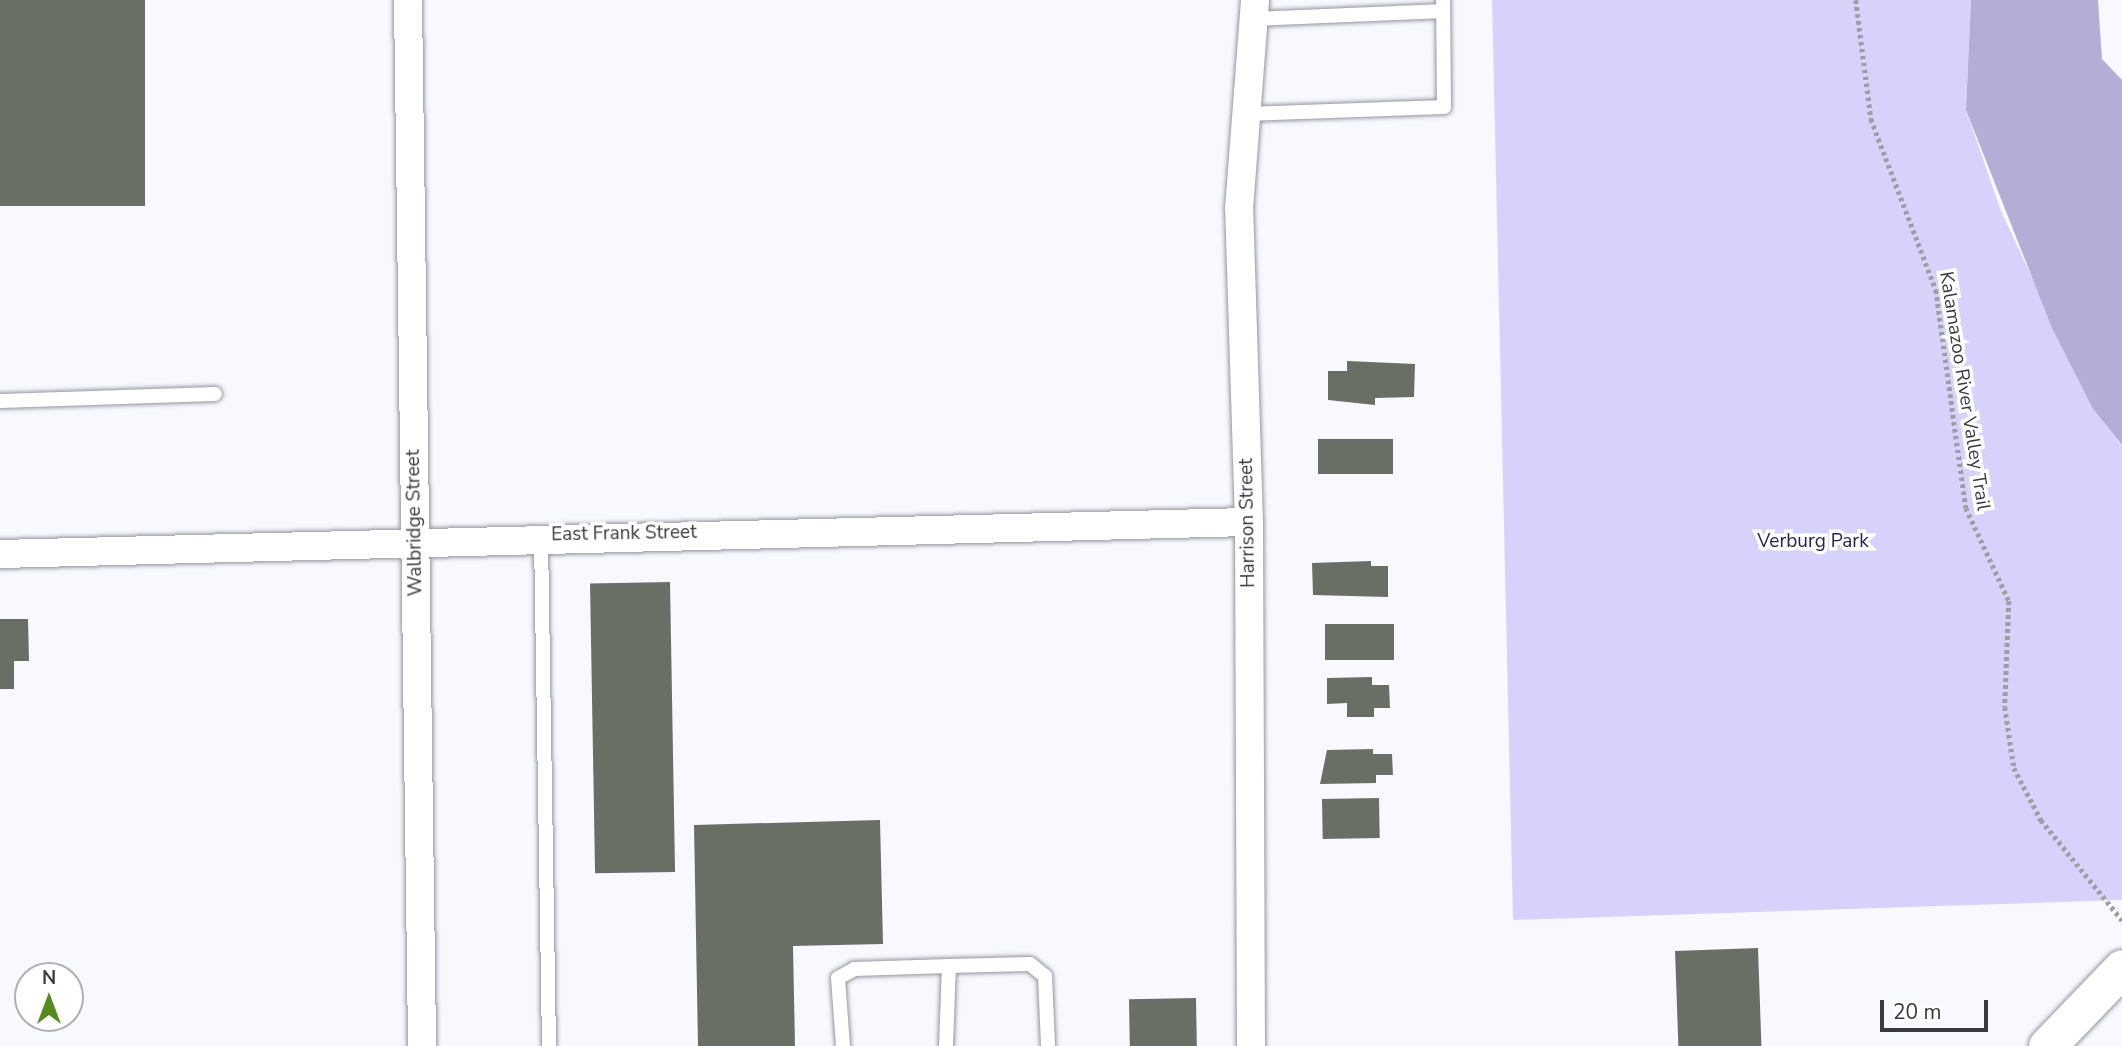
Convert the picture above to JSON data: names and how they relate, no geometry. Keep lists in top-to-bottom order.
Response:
{
  "streets": {
    "street": ["Walbridge Street", "Harrison Street", "East Frank Street"],
    "path": ["Kalamazoo River Valley Trail"]
  },
  "crossings": [
    ["Walbridge Street", "East Frank Street"],
    ["Harrison Street", "East Frank Street"]
  ],
  "parks": ["Verburg Park"],
  "scale_bar": "20 m",
  "north": "top"
}
